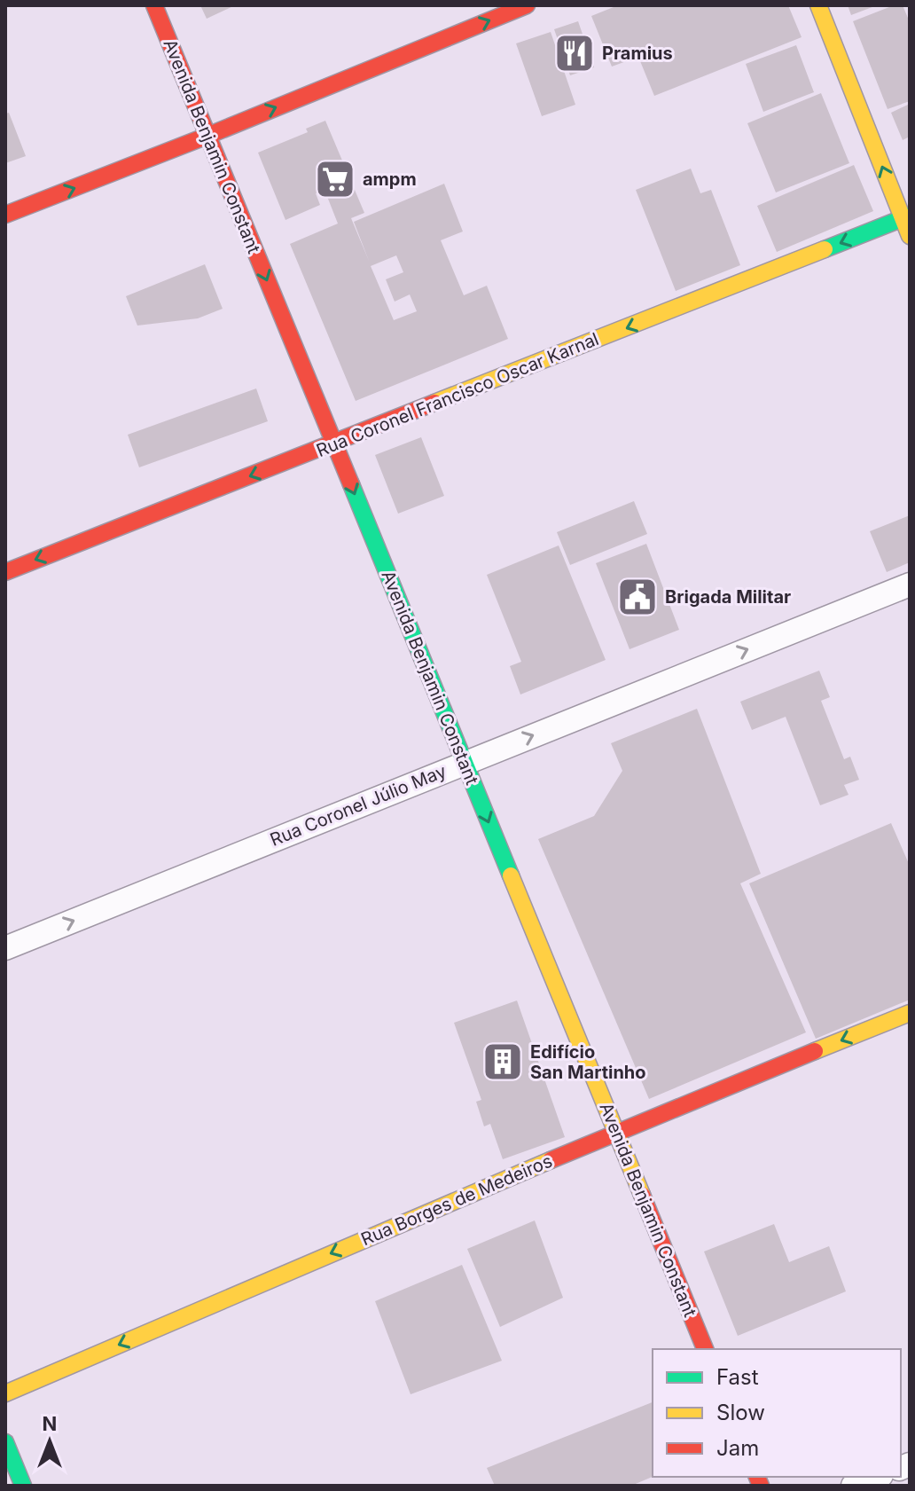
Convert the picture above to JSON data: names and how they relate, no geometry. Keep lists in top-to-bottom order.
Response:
{
  "streets": {
    "main road": ["Avenida Benjamin Constant", "Rua Coronel Francisco Oscar Karnal", "Rua Borges de Medeiros"],
    "street": ["Rua Coronel Júlio May"]
  },
  "crossings": [
    ["Avenida Benjamin Constant", "Rua Coronel Francisco Oscar Karnal"],
    ["Avenida Benjamin Constant", "Rua Coronel Júlio May"],
    ["Avenida Benjamin Constant", "Rua Borges de Medeiros"]
  ],
  "one_way": [
    "Avenida Benjamin Constant",
    "Rua Coronel Francisco Oscar Karnal",
    "Rua Coronel Júlio May",
    "Rua Borges de Medeiros"
  ],
  "places": {
    "restaurant": ["Pramius"],
    "supermarket": ["ampm"],
    "public building": ["Brigada Militar"],
    "building": ["Edifício San Martinho"]
  },
  "legend": ["Fast", "Slow", "Jam"],
  "north": "top"
}
